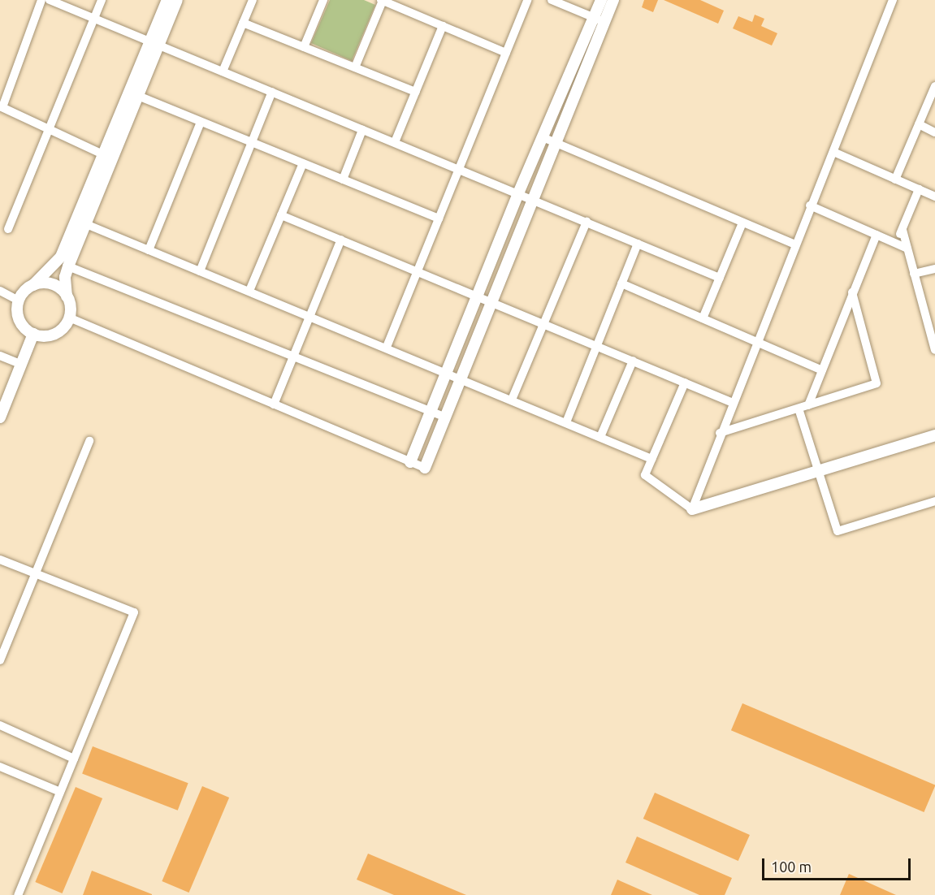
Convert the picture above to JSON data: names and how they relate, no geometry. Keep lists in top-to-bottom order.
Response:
{
  "scale_bar": "100 m"
}
